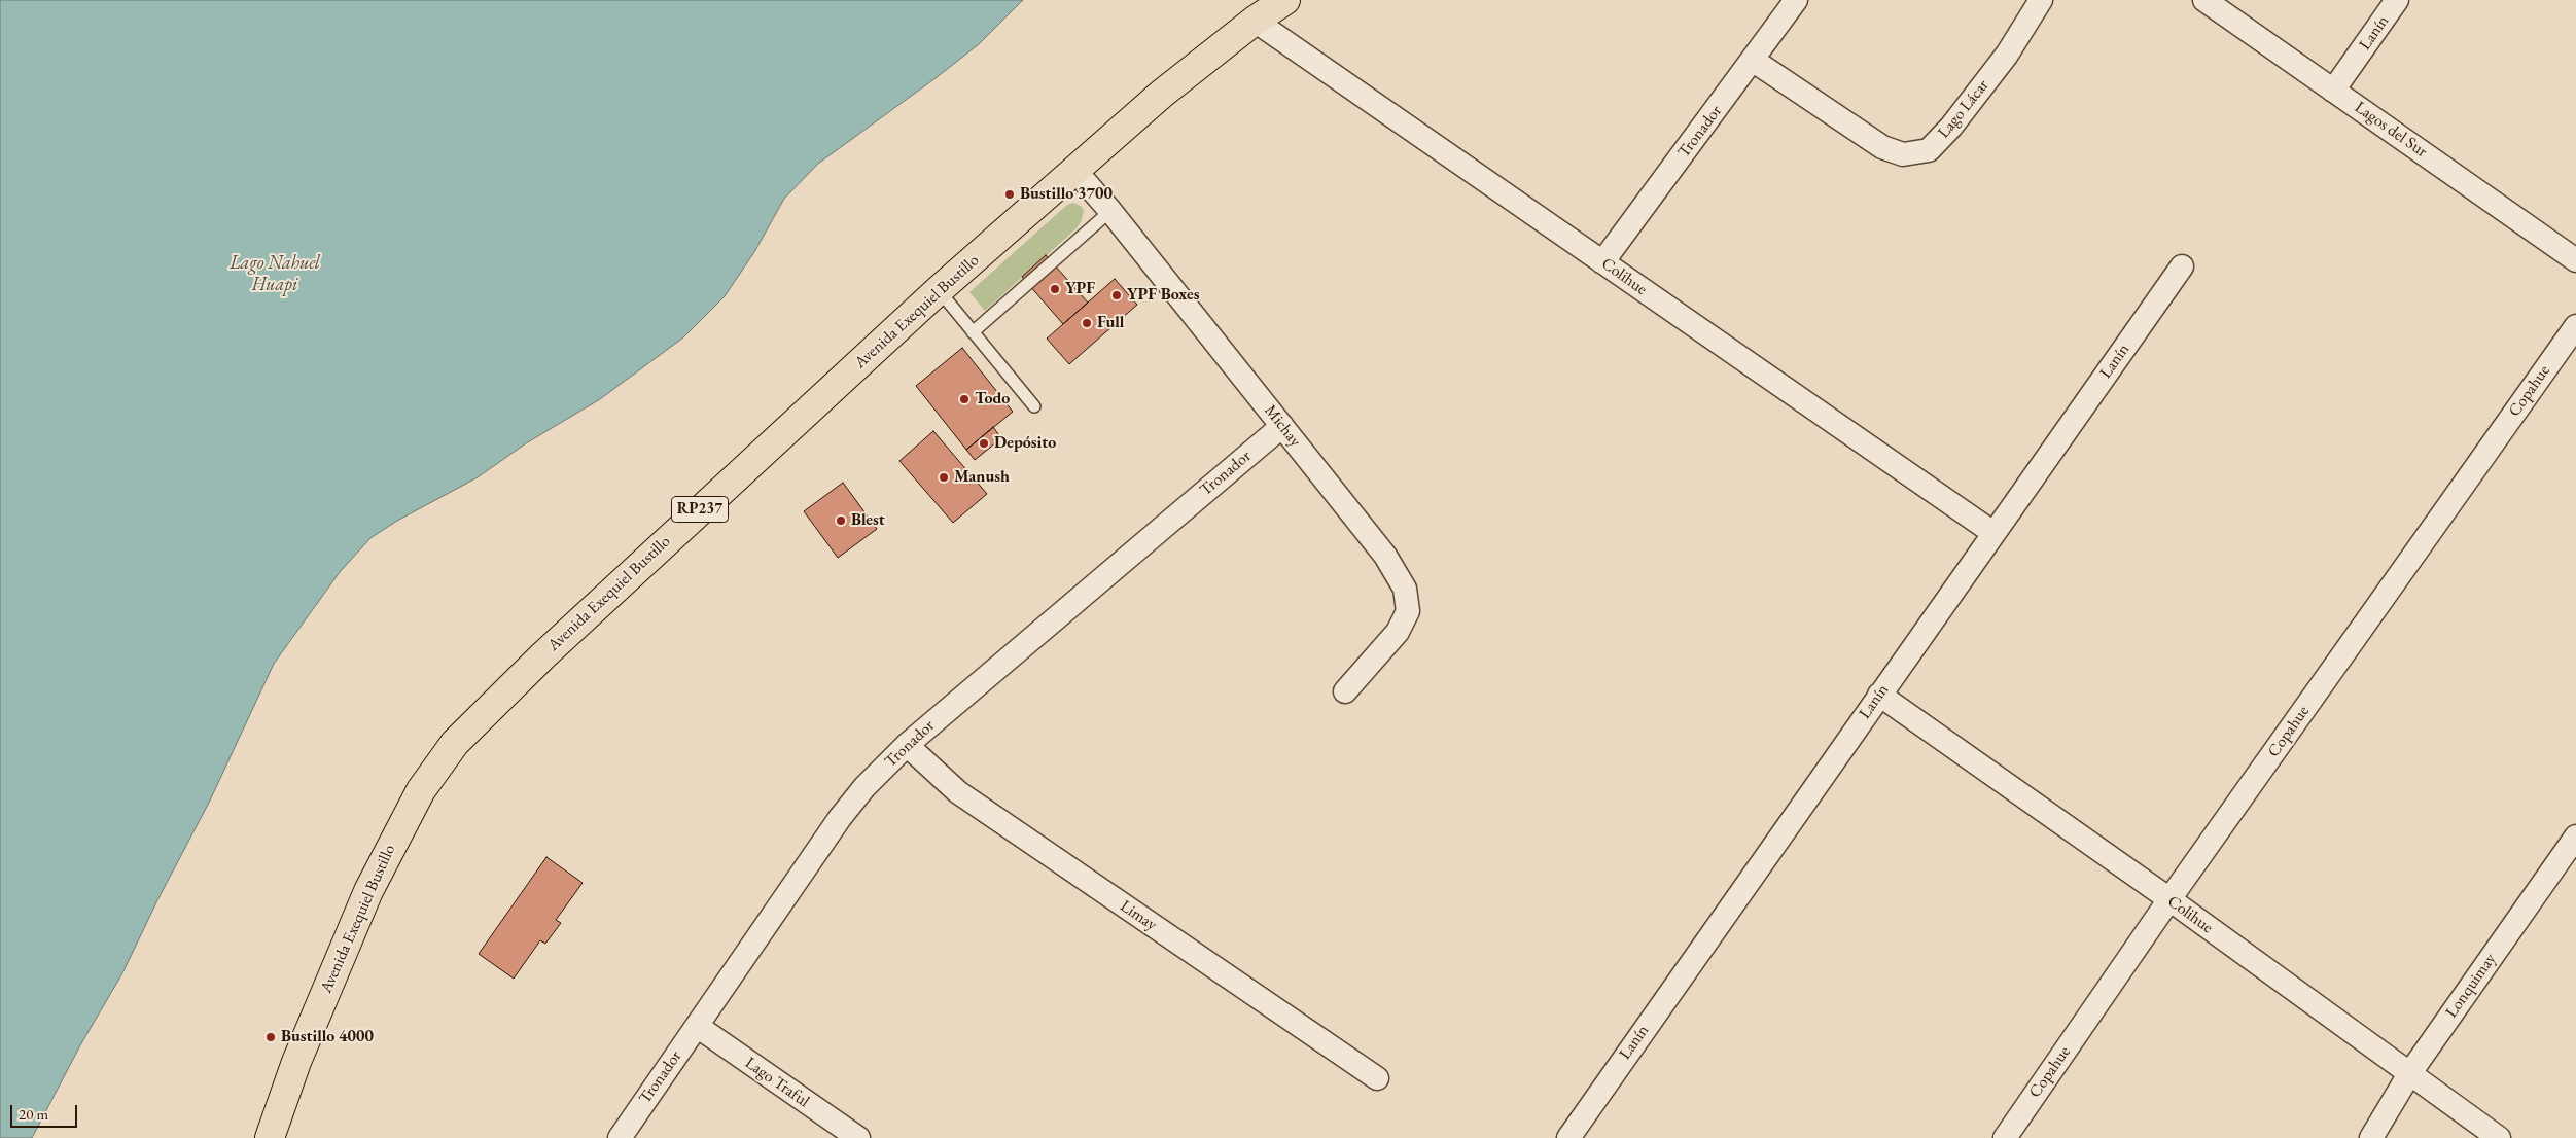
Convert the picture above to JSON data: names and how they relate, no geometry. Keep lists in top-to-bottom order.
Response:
{
  "streets": {
    "main road": ["Avenida Exequiel Bustillo", "RP237"],
    "street": [
      "Lanín",
      "Lago Lácar",
      "Lagos del Sur",
      "Tronador",
      "Colihue",
      "Copahue",
      "Michay",
      "Limay",
      "Lonquimay",
      "Lago Traful"
    ]
  },
  "crossings": [
    ["Lanín", "Lagos del Sur"],
    ["Lanín", "Colihue"],
    ["Lago Lácar", "Tronador"],
    ["Tronador", "Colihue"],
    ["Tronador", "Michay"],
    ["Tronador", "Limay"],
    ["Tronador", "Lago Traful"],
    ["Colihue", "Avenida Exequiel Bustillo"],
    ["Colihue", "Copahue"],
    ["Colihue", "Lonquimay"],
    ["Avenida Exequiel Bustillo", "Michay"]
  ],
  "water": ["Lago Nahuel Huapi"],
  "places": [
    "Bustillo 3700",
    "YPF",
    "YPF Boxes",
    "Full",
    "Todo",
    "Depósito",
    "Manush",
    "Blest",
    "Bustillo 4000"
  ],
  "scale_bar": "20 m"
}
